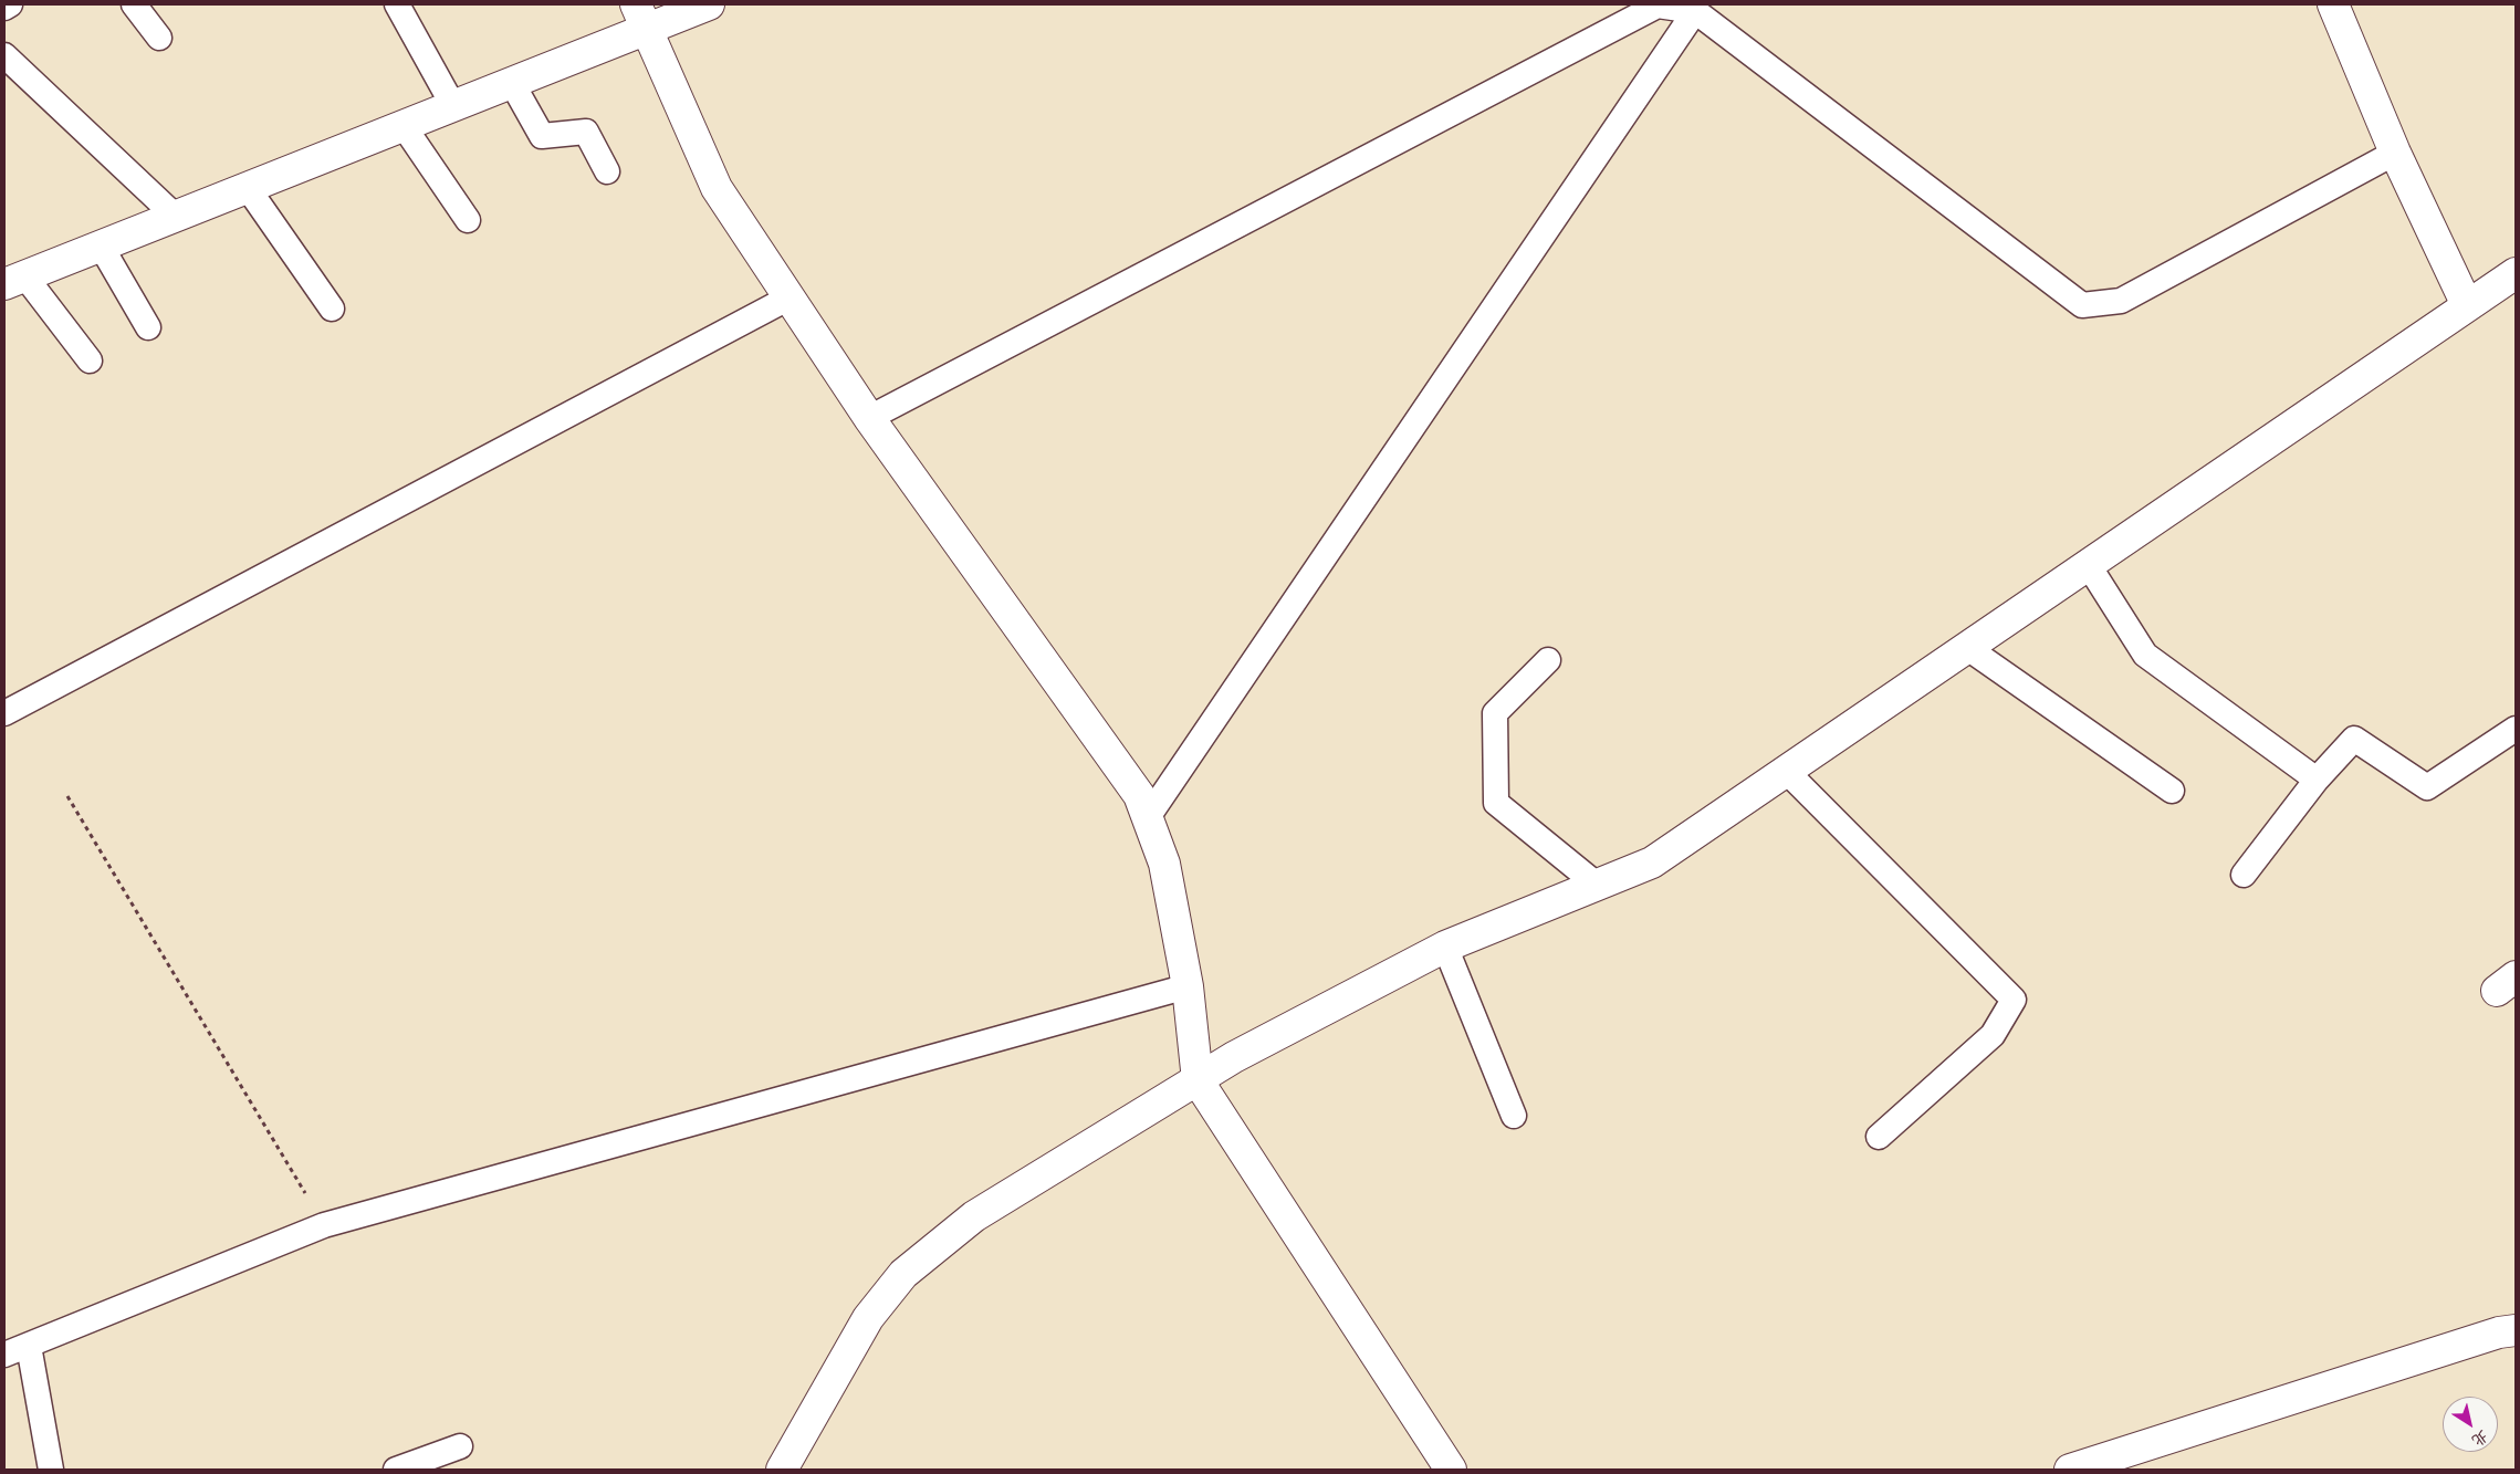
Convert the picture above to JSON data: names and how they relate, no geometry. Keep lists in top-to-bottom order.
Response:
{
  "north": "bottom right"
}
